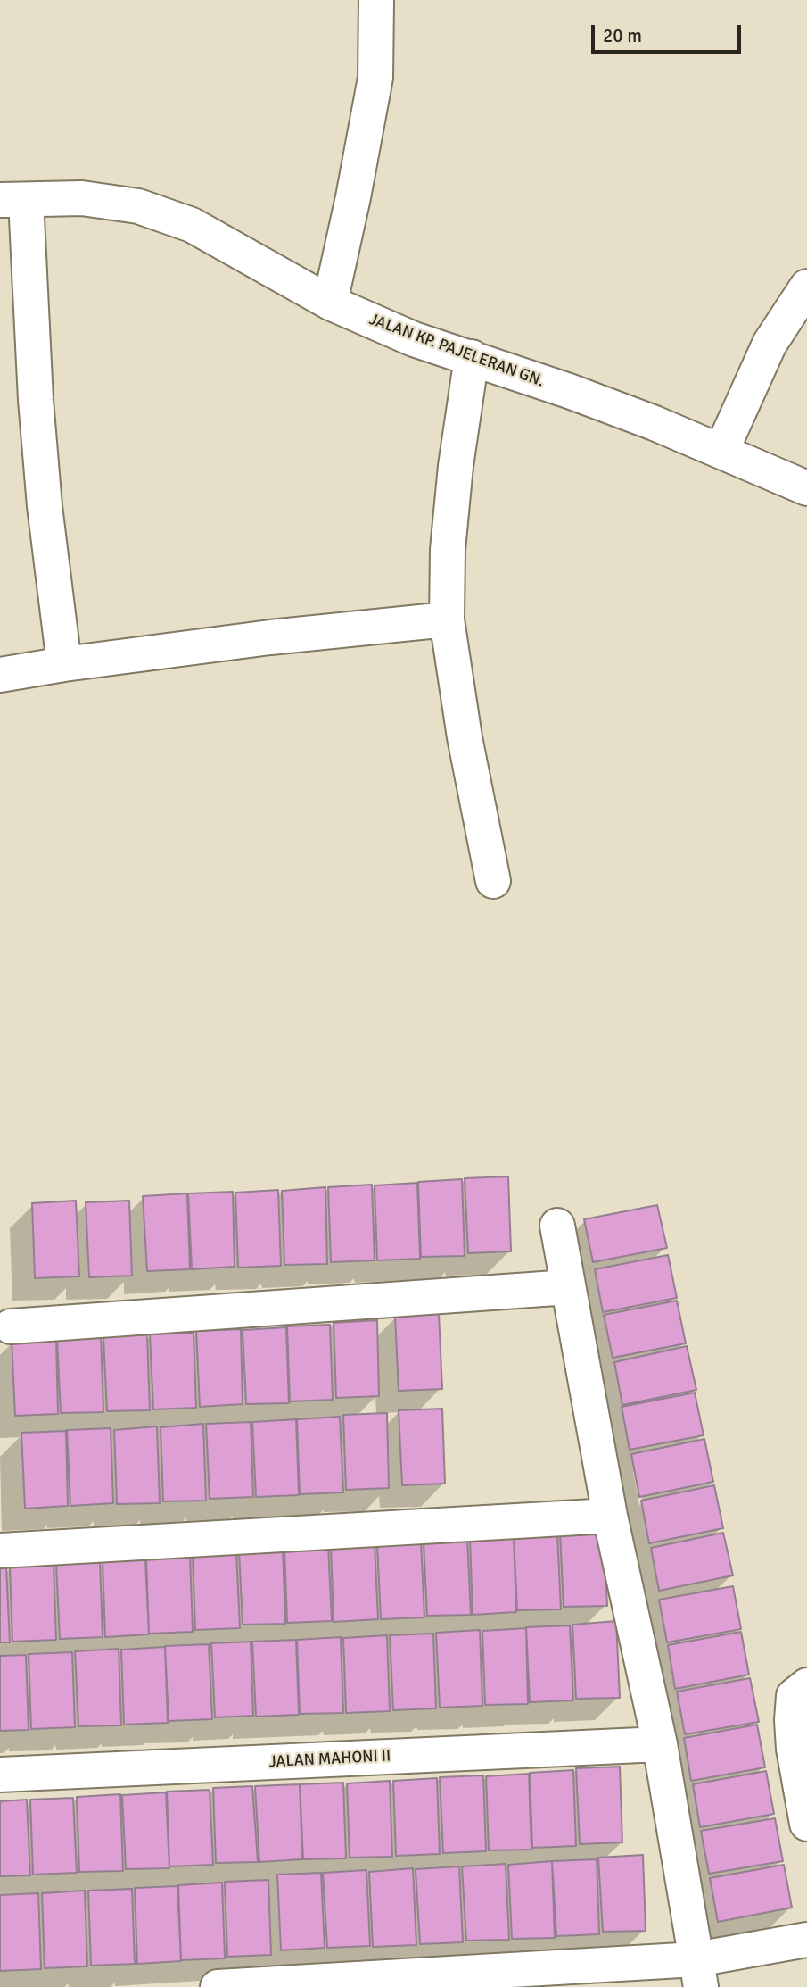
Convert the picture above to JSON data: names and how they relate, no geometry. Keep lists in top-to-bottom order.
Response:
{
  "streets": {
    "street": ["JALAN KP. PAJELERAN GN.", "JALAN MAHONI II"]
  },
  "scale_bar": "20 m"
}
